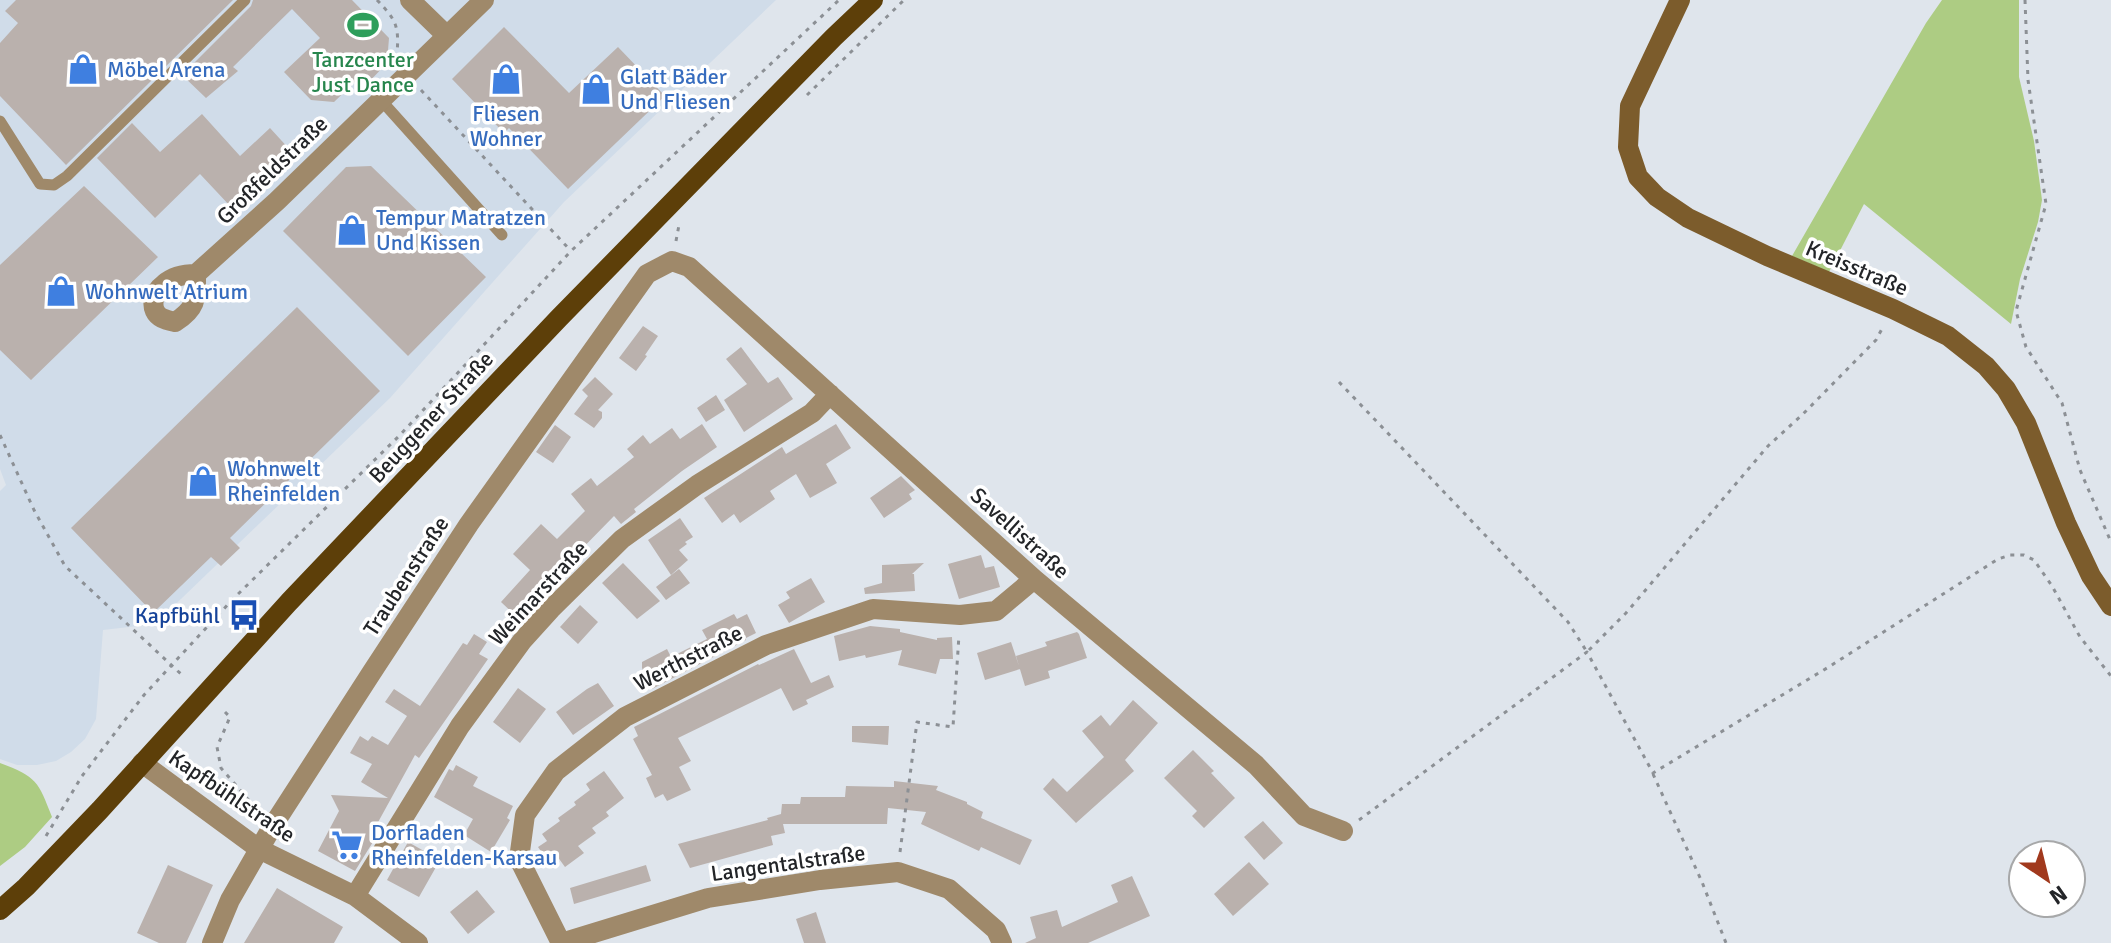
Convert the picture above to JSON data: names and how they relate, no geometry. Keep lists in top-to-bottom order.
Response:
{
  "streets": {
    "main road": ["Beuggener Straße"],
    "street": [
      "Großfeldstraße",
      "Kreisstraße",
      "Savellistraße",
      "Traubenstraße",
      "Weimarstraße",
      "Werthstraße",
      "Kapfbühlstraße",
      "Langentalstraße"
    ]
  },
  "crossings": [
    ["Beuggener Straße", "Kapfbühlstraße"],
    ["Savellistraße", "Traubenstraße"],
    ["Savellistraße", "Weimarstraße"],
    ["Savellistraße", "Werthstraße"],
    ["Traubenstraße", "Kapfbühlstraße"],
    ["Weimarstraße", "Kapfbühlstraße"],
    ["Werthstraße", "Langentalstraße"]
  ],
  "places": {
    "sports": ["Tanzcenter Just Dance"],
    "shop": [
      "Möbel Arena",
      "Fliesen Wohner",
      "Glatt Bäder Und Fliesen",
      "Tempur Matratzen Und Kissen",
      "Wohnwelt Atrium",
      "Wohnwelt Rheinfelden"
    ],
    "bus stop": ["Kapfbühl"],
    "supermarket": ["Dorfladen Rheinfelden-Karsau"]
  },
  "north": "bottom right"
}
